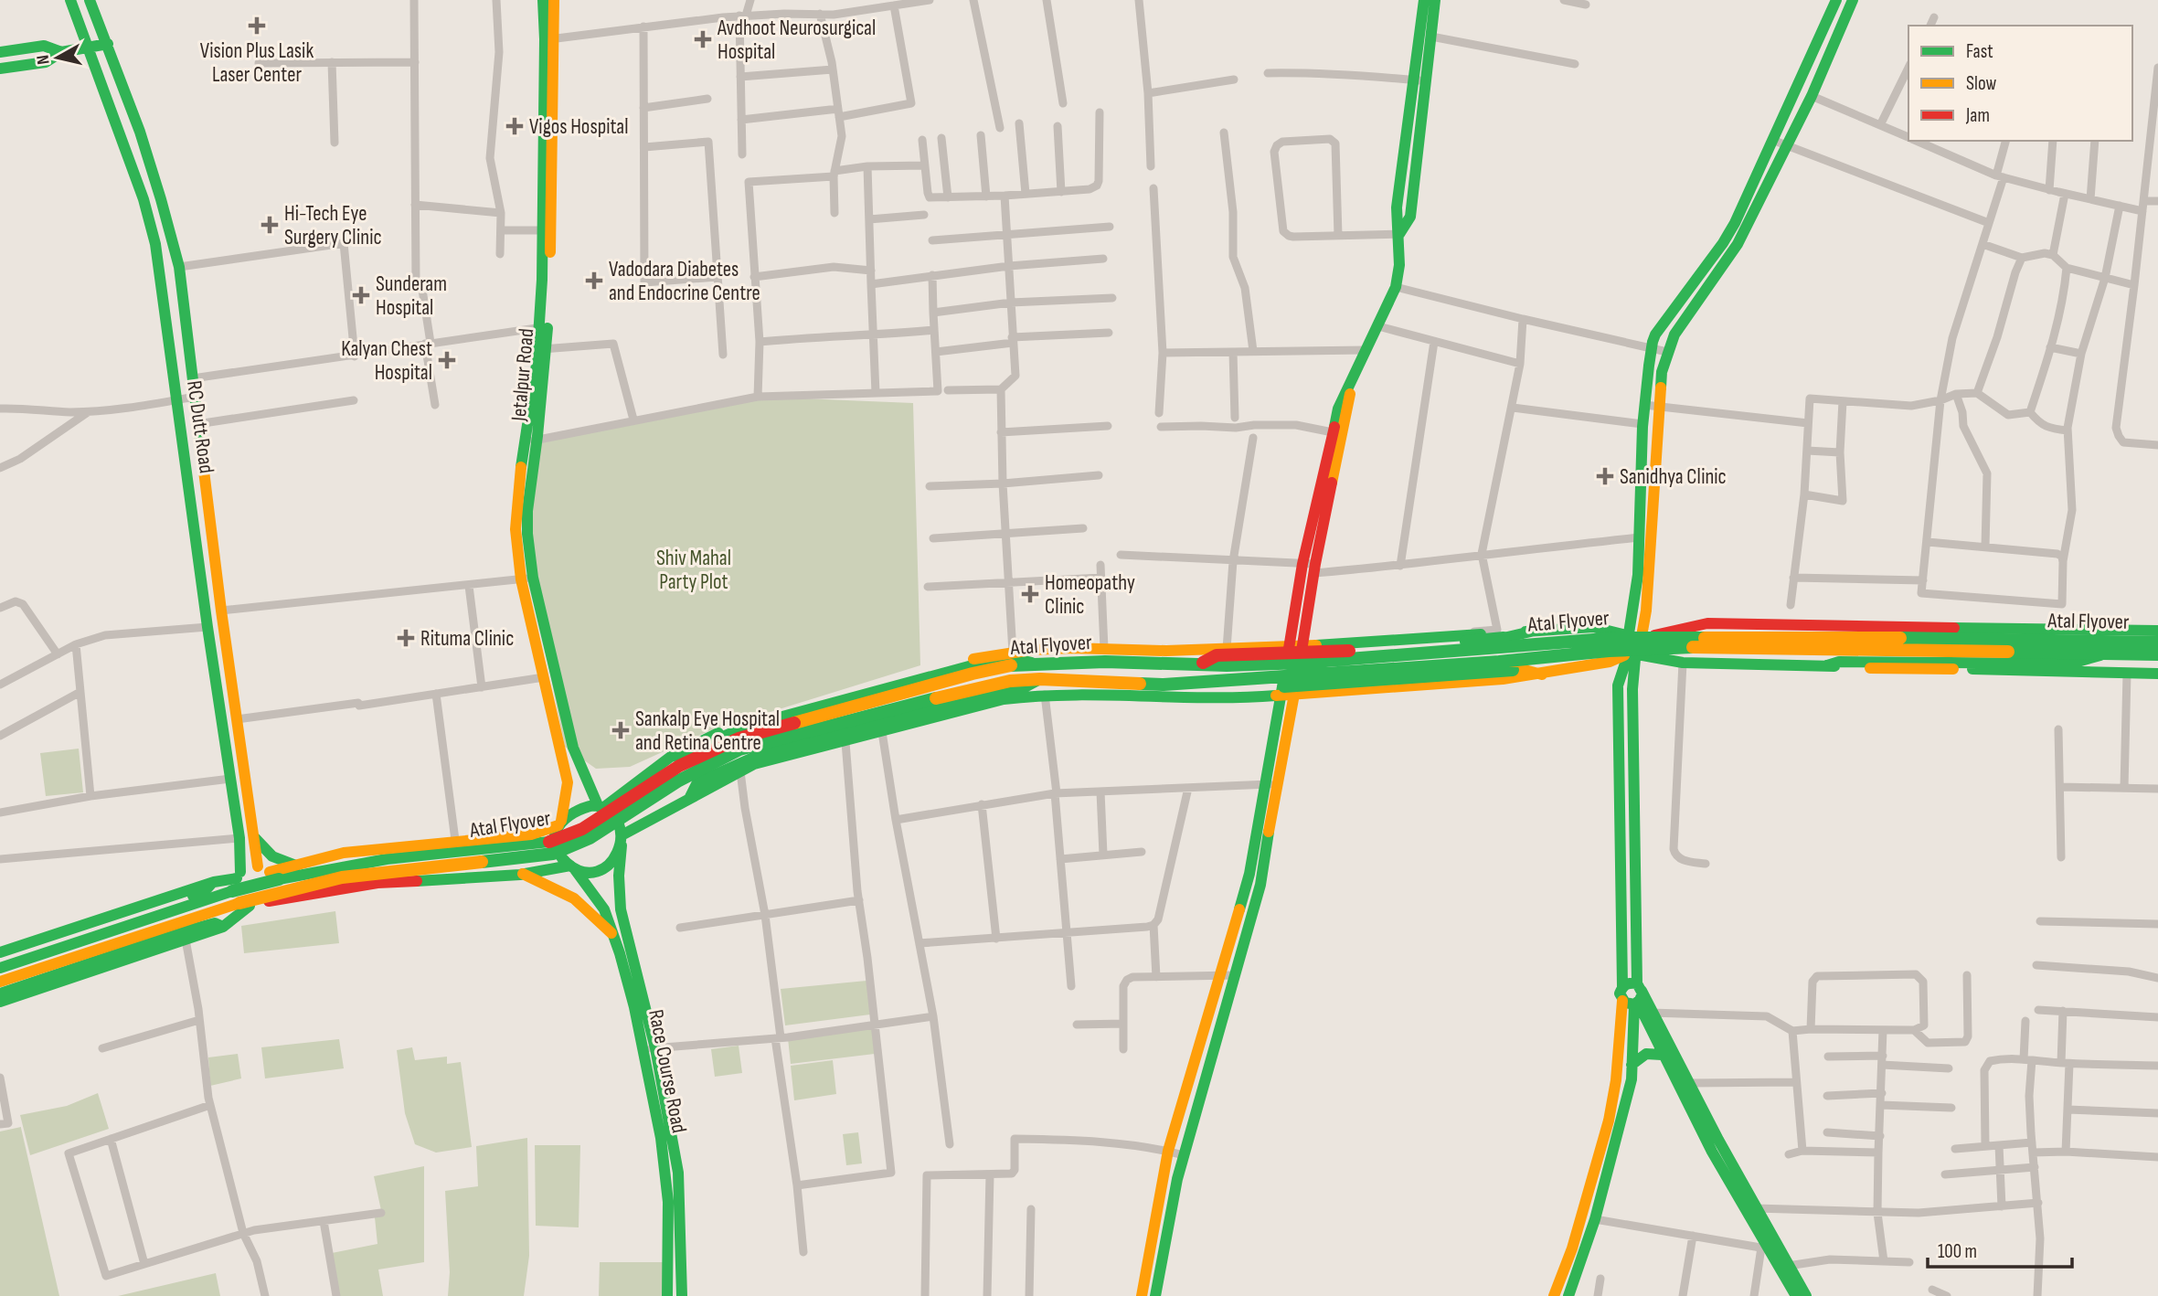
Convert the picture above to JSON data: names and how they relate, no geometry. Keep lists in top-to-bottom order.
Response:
{
  "streets": {
    "main road": [
      "Jetalpur Road",
      "RC Dutt Road",
      "Atal Flyover",
      "Race Course Road"
    ]
  },
  "crossings": [
    ["RC Dutt Road", "Atal Flyover"]
  ],
  "parks": ["Shiv Mahal Party Plot"],
  "places": {
    "health": [
      "Vision Plus Lasik Laser Center",
      "Avdhoot Neurosurgical Hospital",
      "Vigos Hospital",
      "Hi-Tech Eye Surgery Clinic",
      "Vadodara Diabetes and Endocrine Centre",
      "Sunderam Hospital",
      "Kalyan Chest Hospital",
      "Sanidhya Clinic",
      "Homeopathy Clinic",
      "Rituma Clinic",
      "Sankalp Eye Hospital and Retina Centre"
    ]
  },
  "legend": ["Fast", "Slow", "Jam"],
  "scale_bar": "100 m",
  "north": "left"
}
